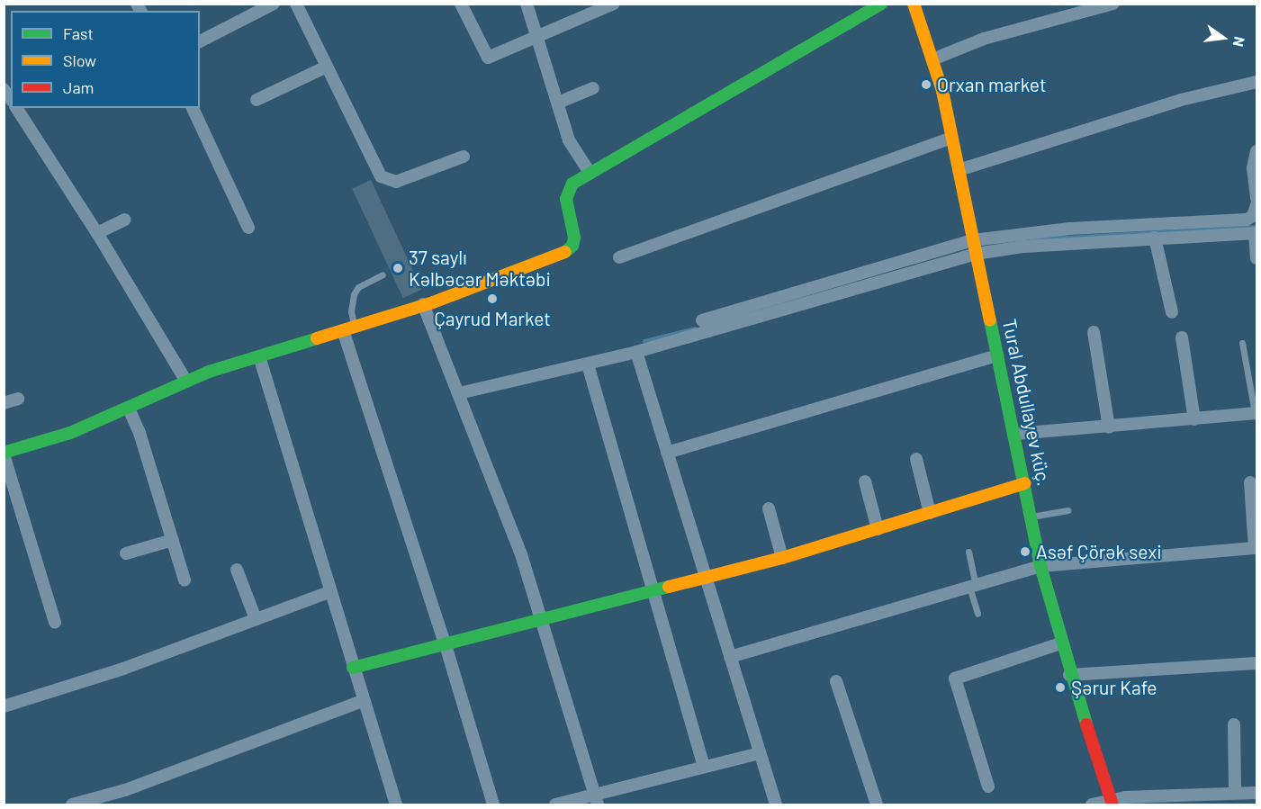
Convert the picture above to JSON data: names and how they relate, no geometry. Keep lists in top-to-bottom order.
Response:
{
  "streets": {
    "street": ["Tural Abdullayev küç."]
  },
  "places": [
    "Orxan market",
    "37 saylı Kəlbəcər Məktəbi",
    "Çayrud Market",
    "Asəf Çörək sexi",
    "Şərur Kafe"
  ],
  "legend": ["Fast", "Slow", "Jam"],
  "north": "right"
}
